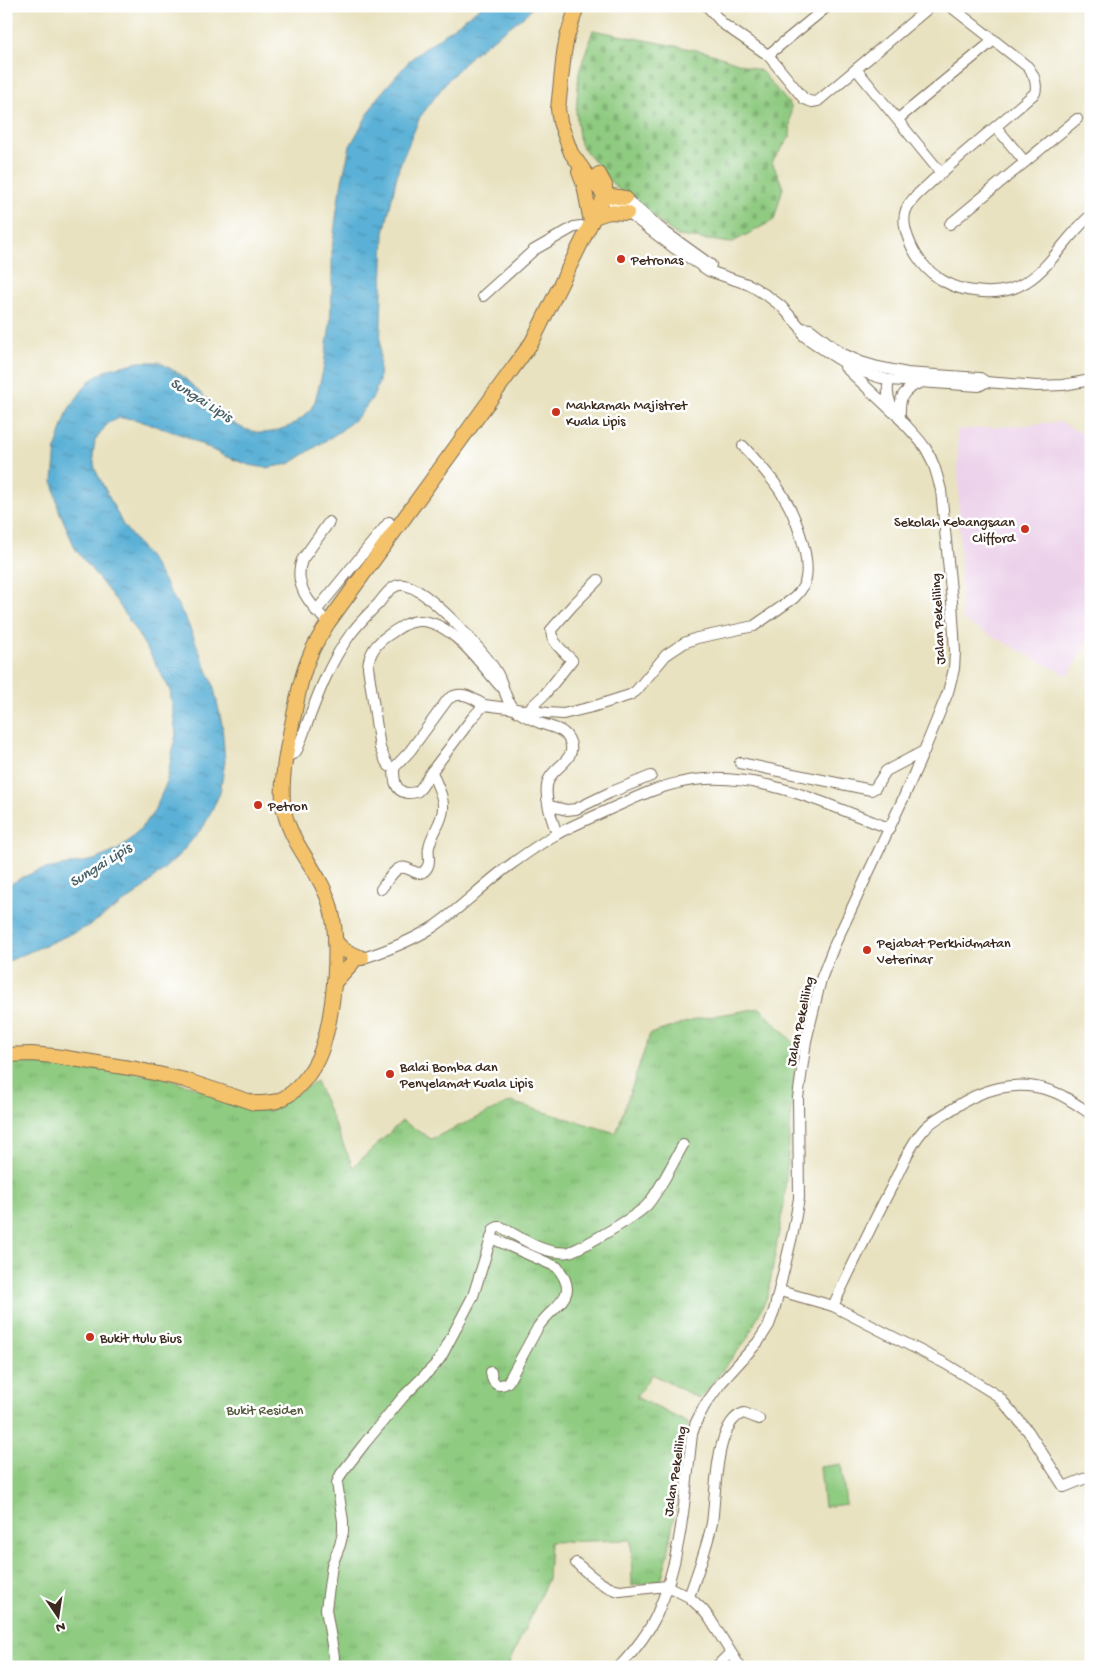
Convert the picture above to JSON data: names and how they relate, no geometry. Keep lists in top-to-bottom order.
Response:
{
  "streets": {
    "street": ["Jalan Pekeliling"]
  },
  "water": ["Sungai Lipis"],
  "parks": ["Bukit Residen"],
  "places": [
    "Petronas",
    "Mahkamah Majistret Kuala Lipis",
    "Sekolah Kebangsaan Clifford",
    "Petron",
    "Pejabat Perkhidmatan Veterinar",
    "Balai Bomba dan Penyelamat Kuala Lipis",
    "Bukit Hulu Bius"
  ],
  "north": "bottom"
}
